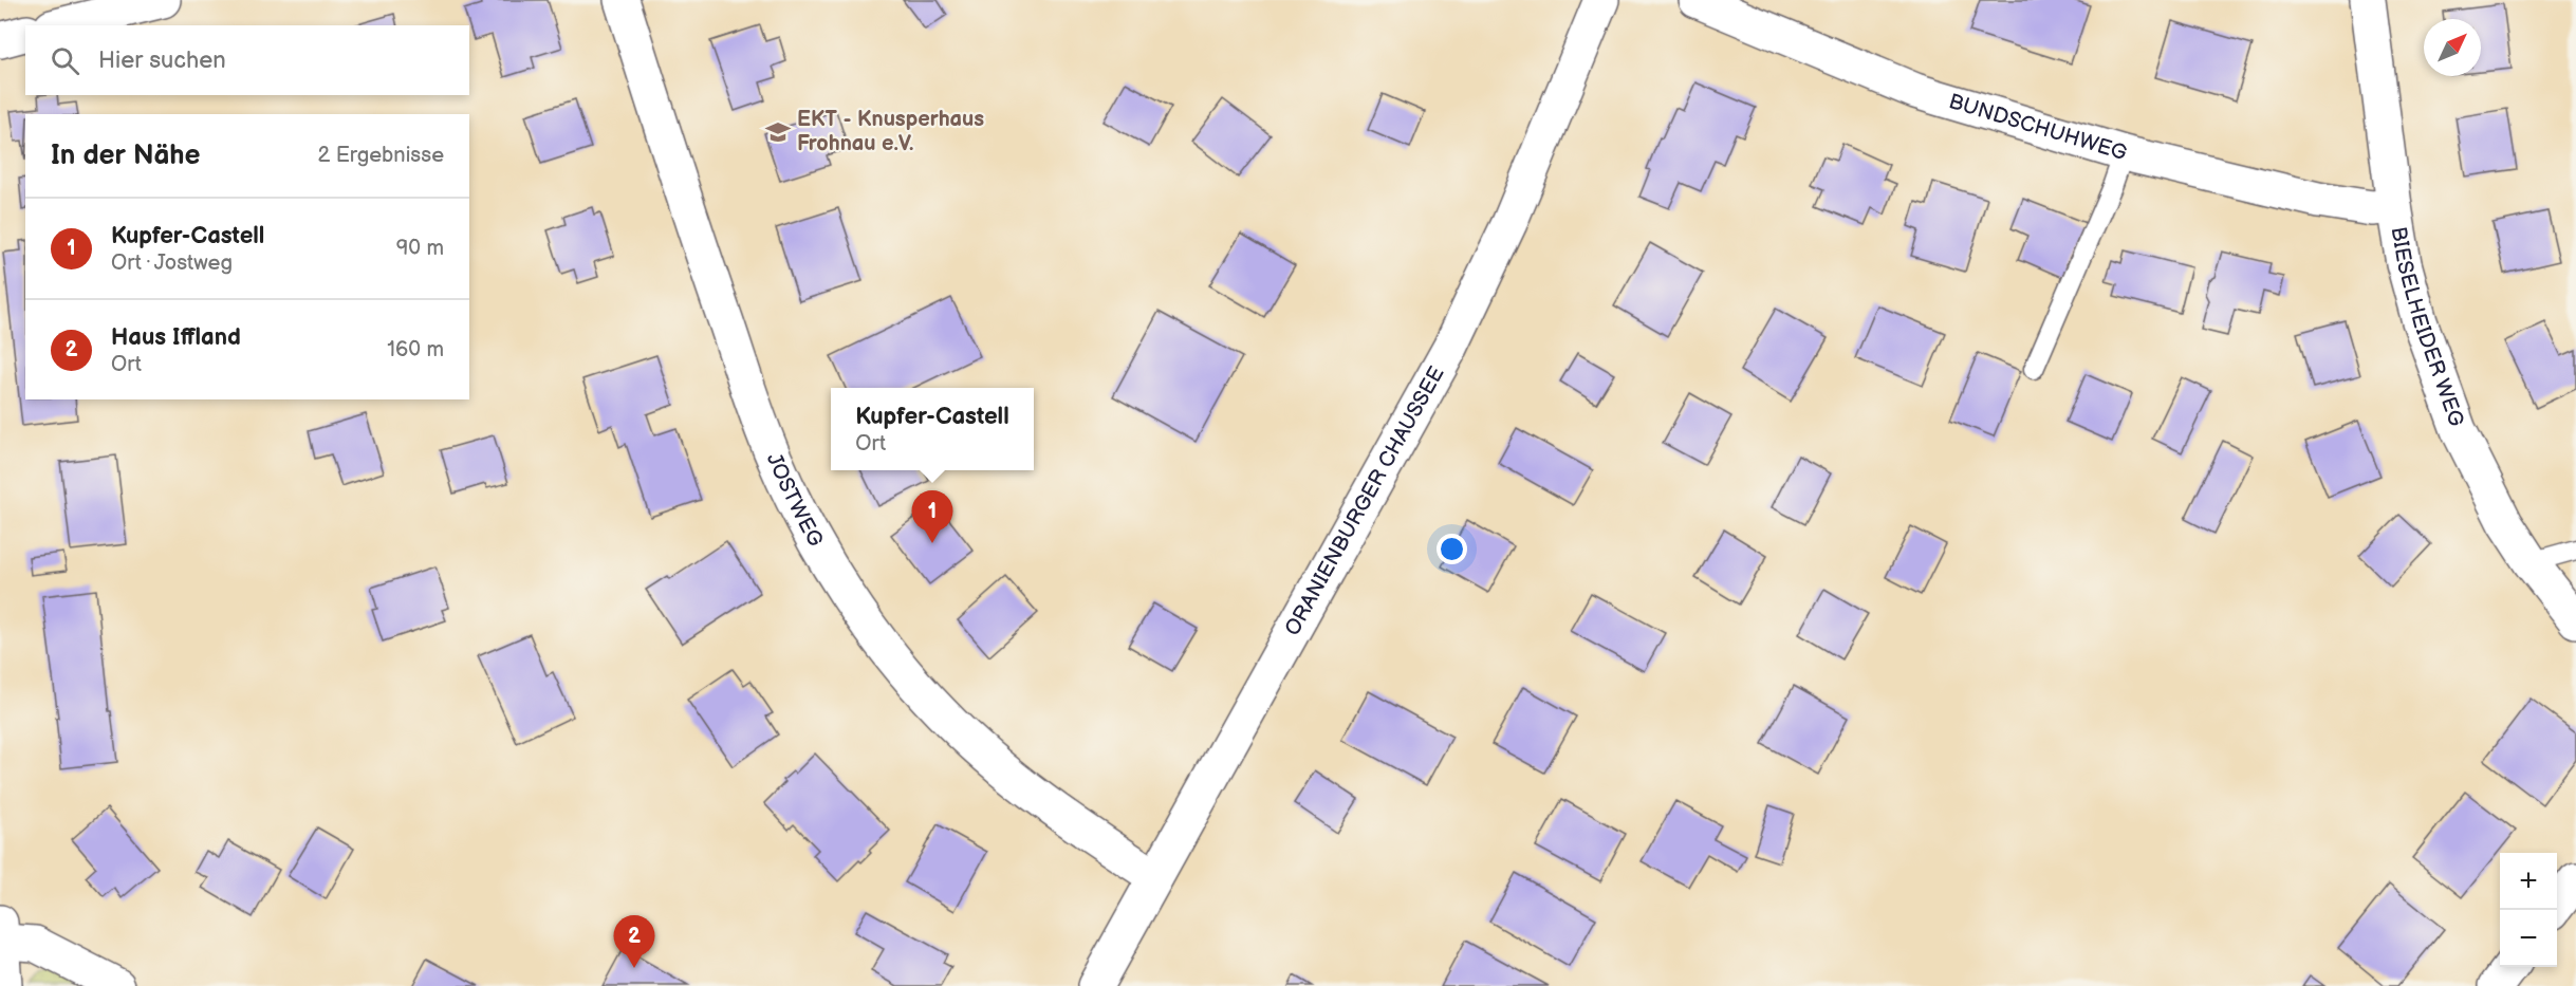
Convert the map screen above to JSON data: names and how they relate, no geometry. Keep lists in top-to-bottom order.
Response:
{
  "streets": {
    "street": [
      "BUNDSCHUHWEG",
      "BIESELHEIDER WEG",
      "JOSTWEG",
      "ORANIENBURGER CHAUSSEE"
    ]
  },
  "crossings": [
    ["BUNDSCHUHWEG", "BIESELHEIDER WEG"],
    ["JOSTWEG", "ORANIENBURGER CHAUSSEE"]
  ],
  "places": {
    "school or university": ["EKT - Knusperhaus Frohnau e.V."]
  },
  "north": "top right",
  "page": {
    "search": "Hier suchen",
    "heading": ["In der Nähe", "2 Ergebnisse"],
    "list": [
      {
        "mark": "1",
        "name": "Kupfer-Castell",
        "note": "Ort · Jostweg",
        "value": "90 m"
      },
      {
        "mark": "2",
        "name": "Haus Iffland",
        "note": "Ort",
        "value": "160 m"
      }
    ],
    "popup": ["Kupfer-Castell", "Ort"],
    "pins": ["1", "2"],
    "map_buttons": ["+", "−"]
  }
}
